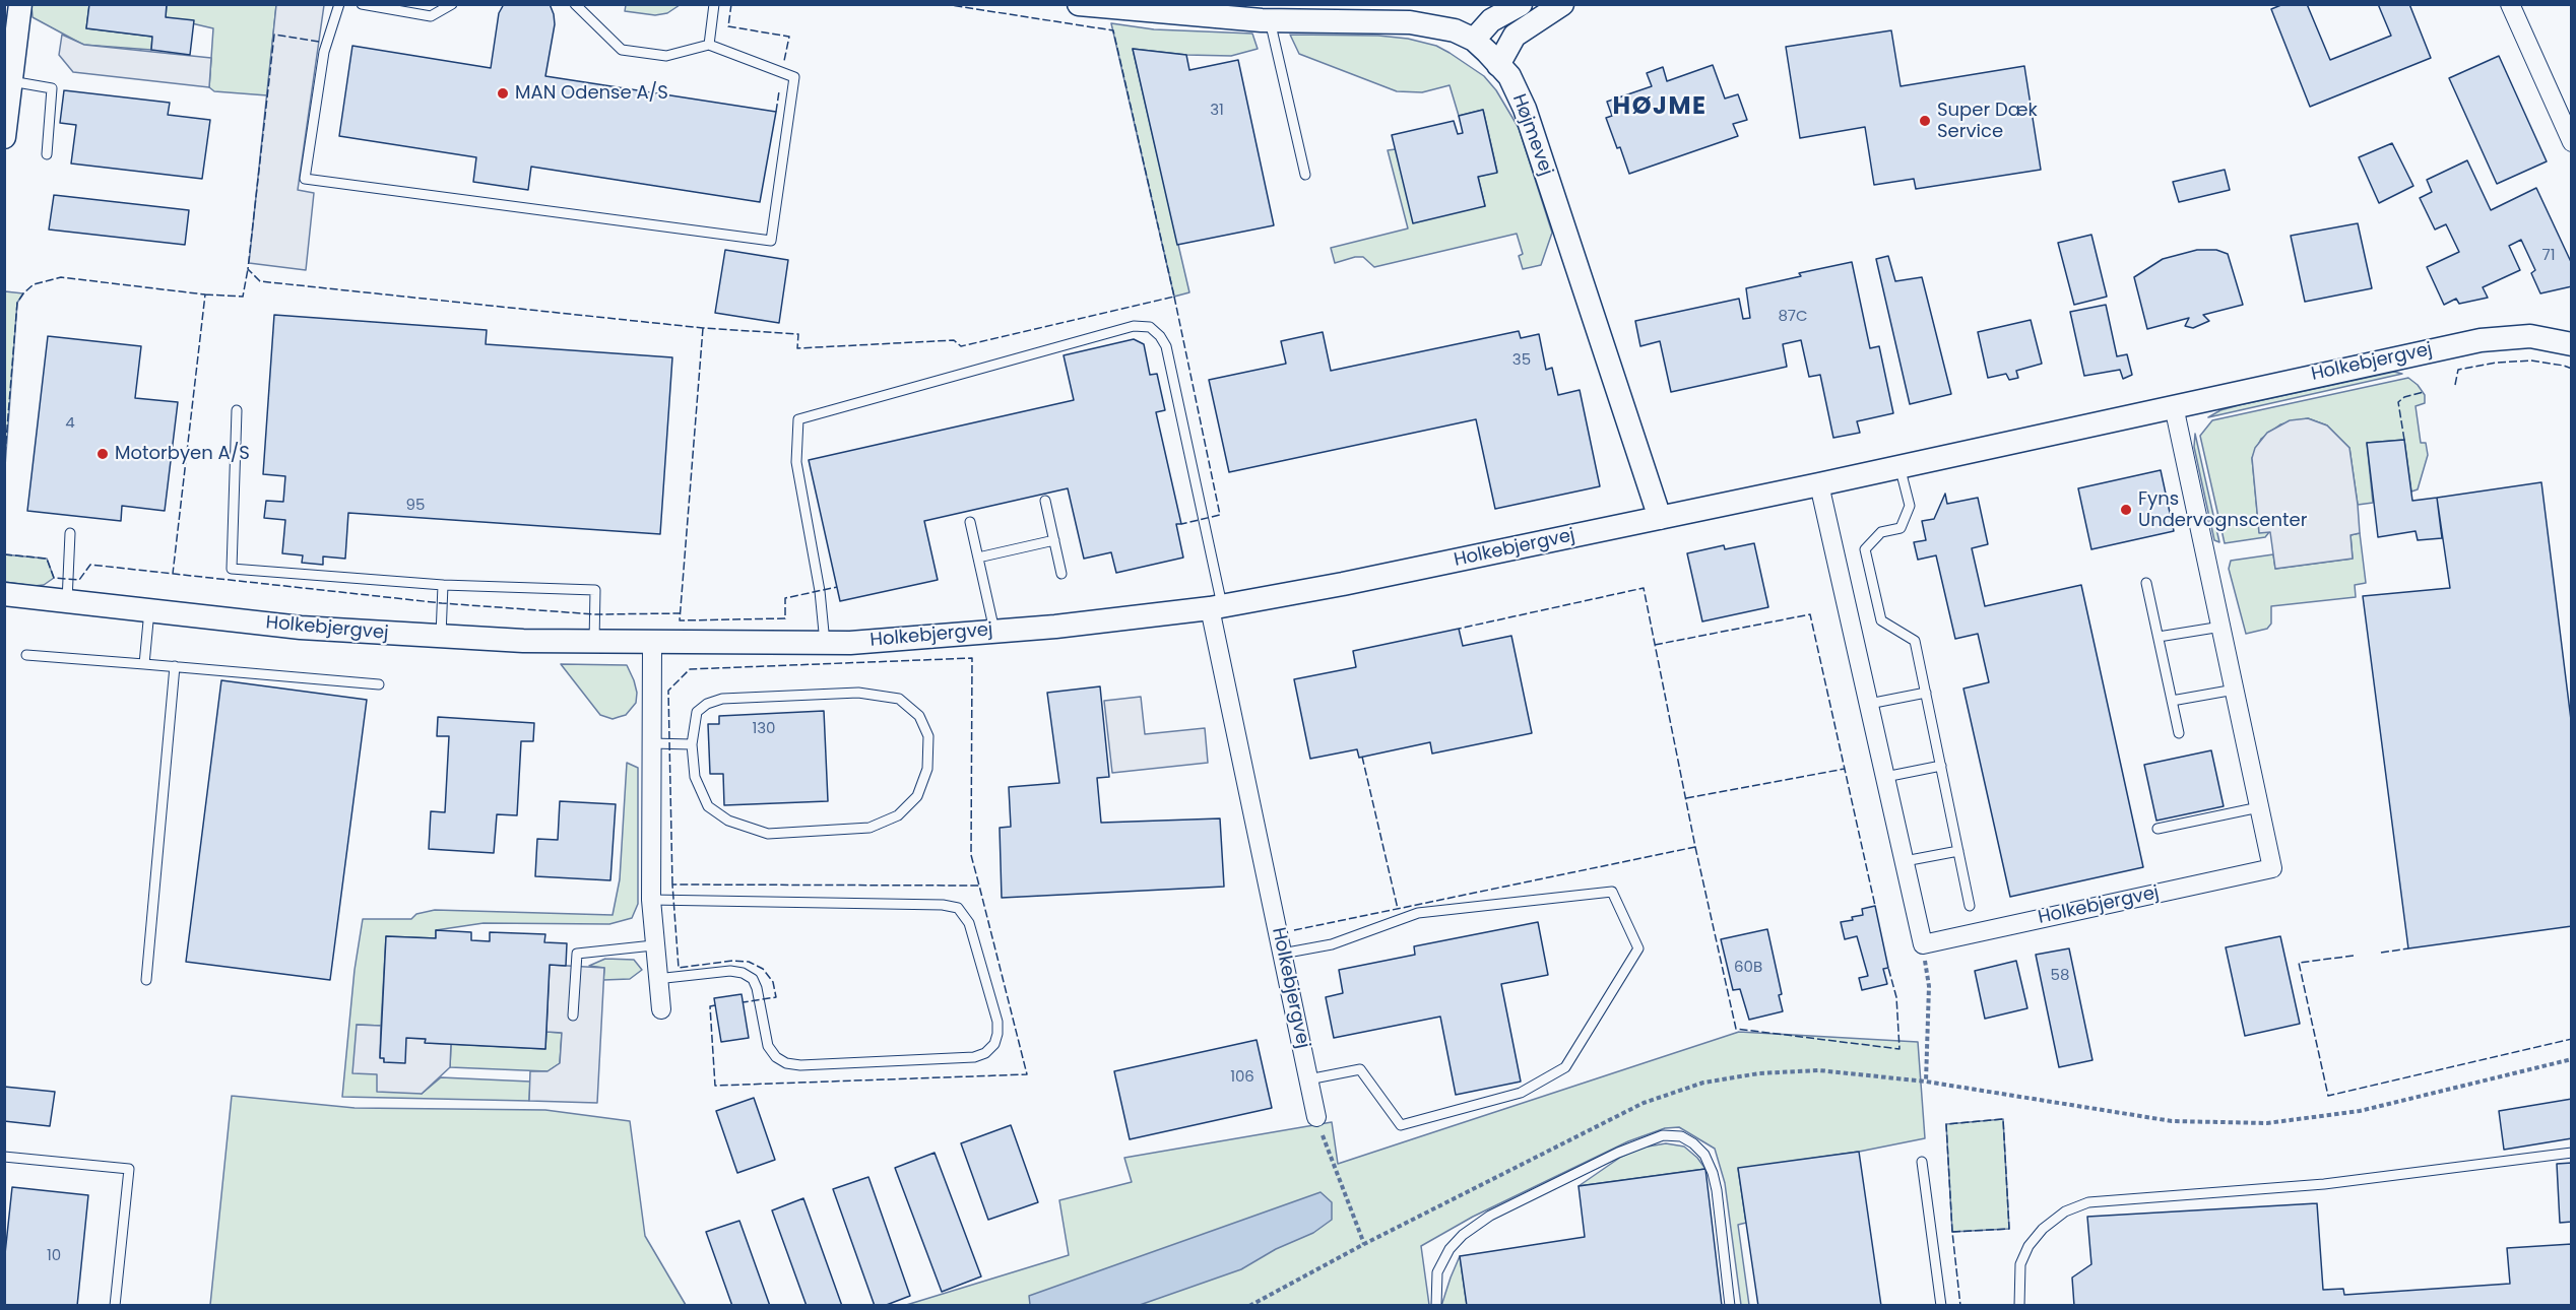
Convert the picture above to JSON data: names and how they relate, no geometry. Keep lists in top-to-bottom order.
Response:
{
  "streets": {
    "street": ["Højmevej", "Holkebjergvej"]
  },
  "crossings": [
    ["Højmevej", "Holkebjergvej"]
  ],
  "districts": ["HØJME"],
  "places": [
    "MAN Odense A/S",
    "Super Dæk Service",
    "Motorbyen A/S",
    "Fyns Undervognscenter"
  ],
  "house_numbers": [
    "31",
    "71",
    "87C",
    "35",
    "4",
    "95",
    "130",
    "60B",
    "58",
    "106",
    "10"
  ]
}
